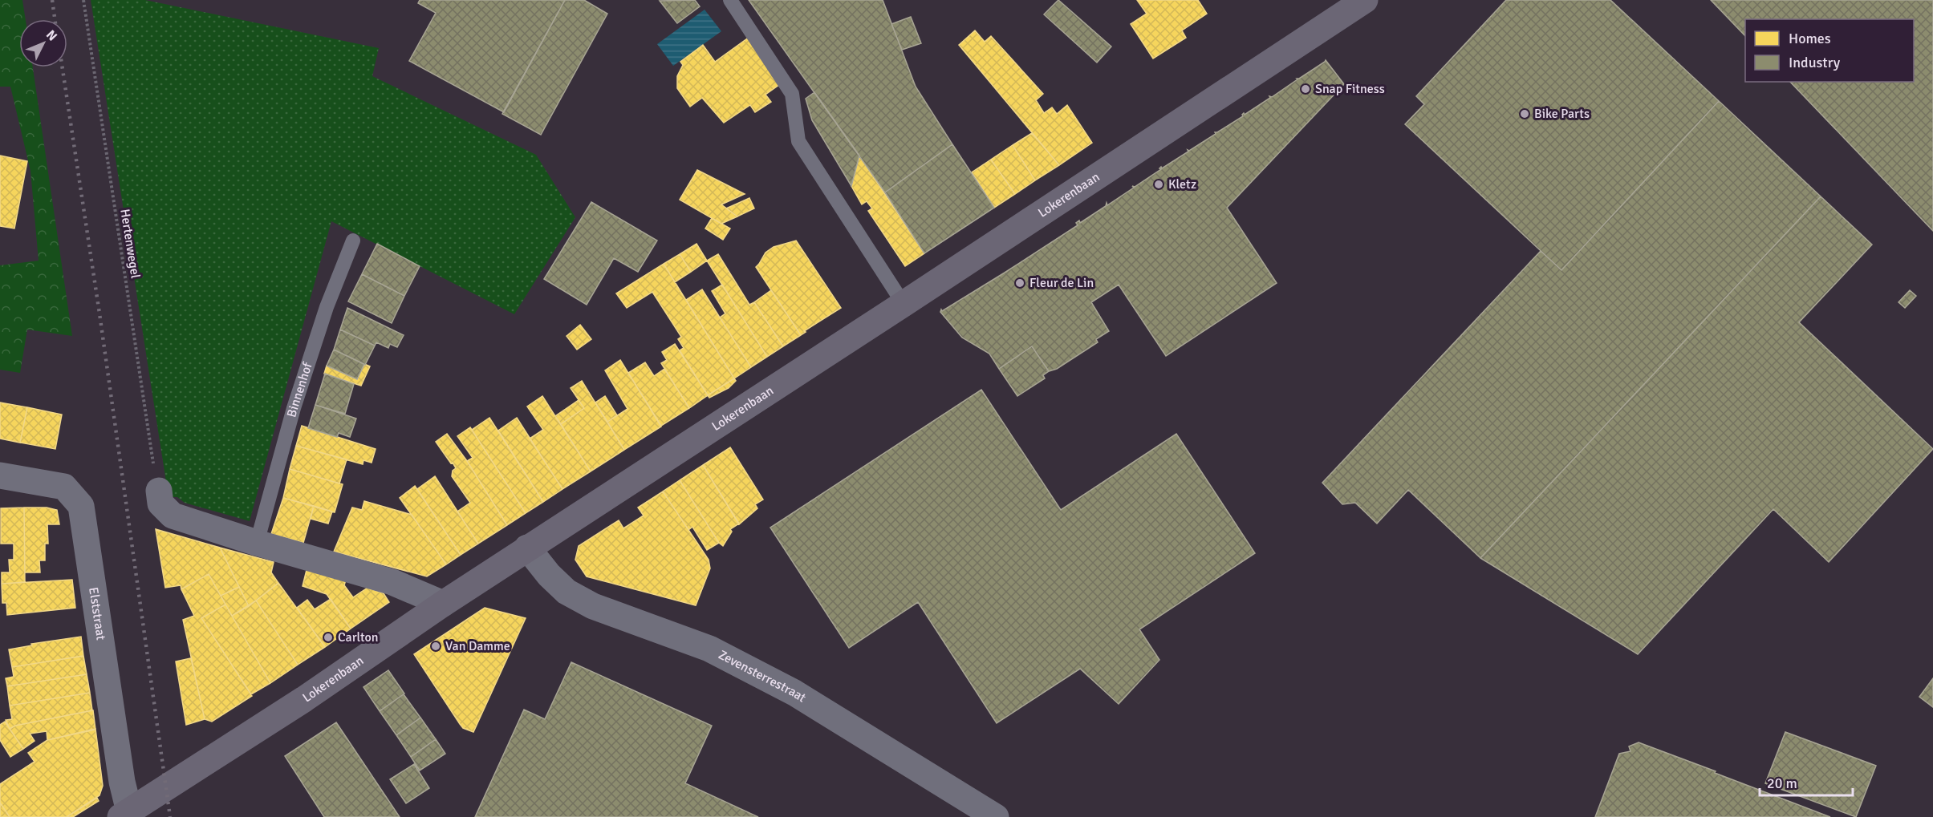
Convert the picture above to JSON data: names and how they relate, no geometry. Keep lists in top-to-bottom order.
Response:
{
  "streets": {
    "street": ["Lokerenbaan", "Elststraat", "Zevensterrestraat"],
    "lane": ["Binnenhof"],
    "path": ["Hertenwegel"]
  },
  "crossings": [
    ["Lokerenbaan", "Elststraat"],
    ["Lokerenbaan", "Zevensterrestraat"]
  ],
  "places": [
    "Snap Fitness",
    "Bike Parts",
    "Kletz",
    "Fleur de Lin",
    "Carlton",
    "Van Damme"
  ],
  "legend": ["Homes", "Industry"],
  "scale_bar": "20 m",
  "north": "top right"
}
